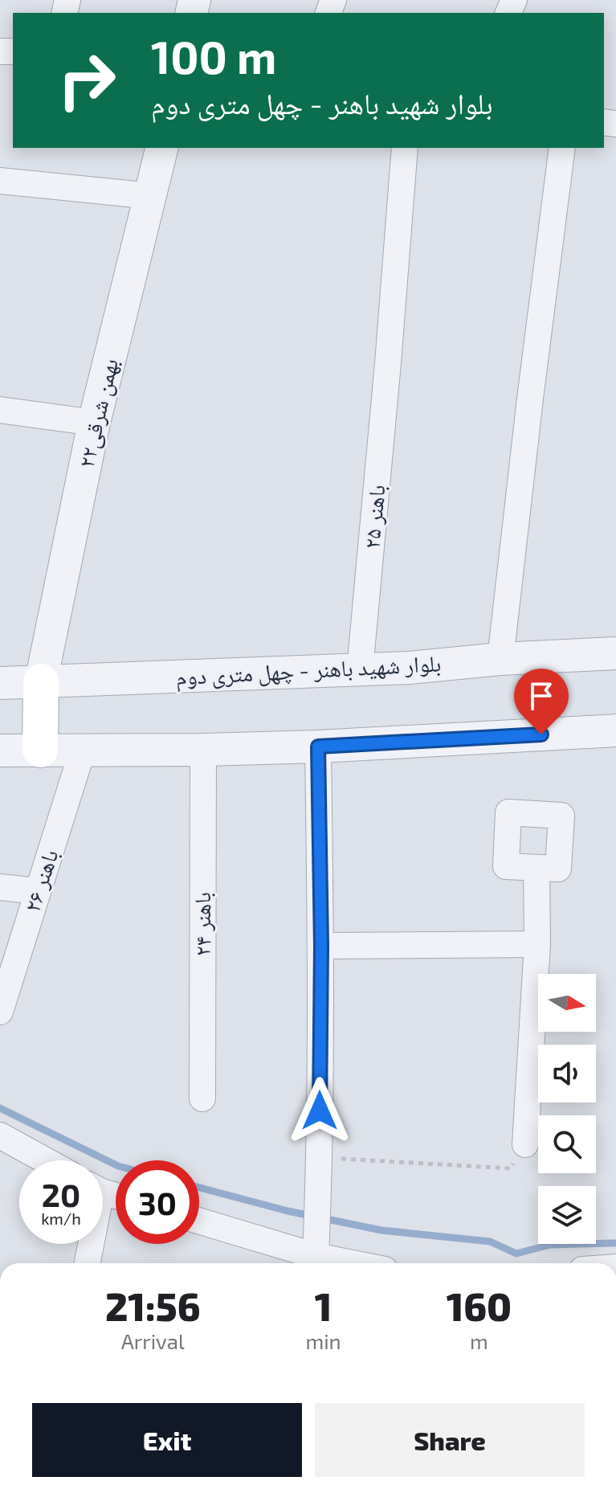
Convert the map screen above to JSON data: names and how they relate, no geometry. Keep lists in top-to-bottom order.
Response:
{
  "streets": {
    "street": [
      "۲۲بهمن شرقی",
      "باهنر ۲۵",
      "بلوار شهید باهنر - چهل متری دوم",
      "باهنر ۲۶",
      "باهنر ۲۴"
    ]
  },
  "crossings": [
    ["۲۲بهمن شرقی", "بلوار شهید باهنر - چهل متری دوم"],
    ["باهنر ۲۵", "بلوار شهید باهنر - چهل متری دوم"]
  ],
  "north": "right",
  "page": {
    "turn": ["100 m", "بلوار شهید باهنر - چهل متری دوم"],
    "speed": "20 km/h",
    "limit": "30",
    "eta": [
      "21:56",
      "Arrival",
      "1",
      "min",
      "160",
      "m"
    ],
    "buttons": ["Exit", "Share"]
  }
}
